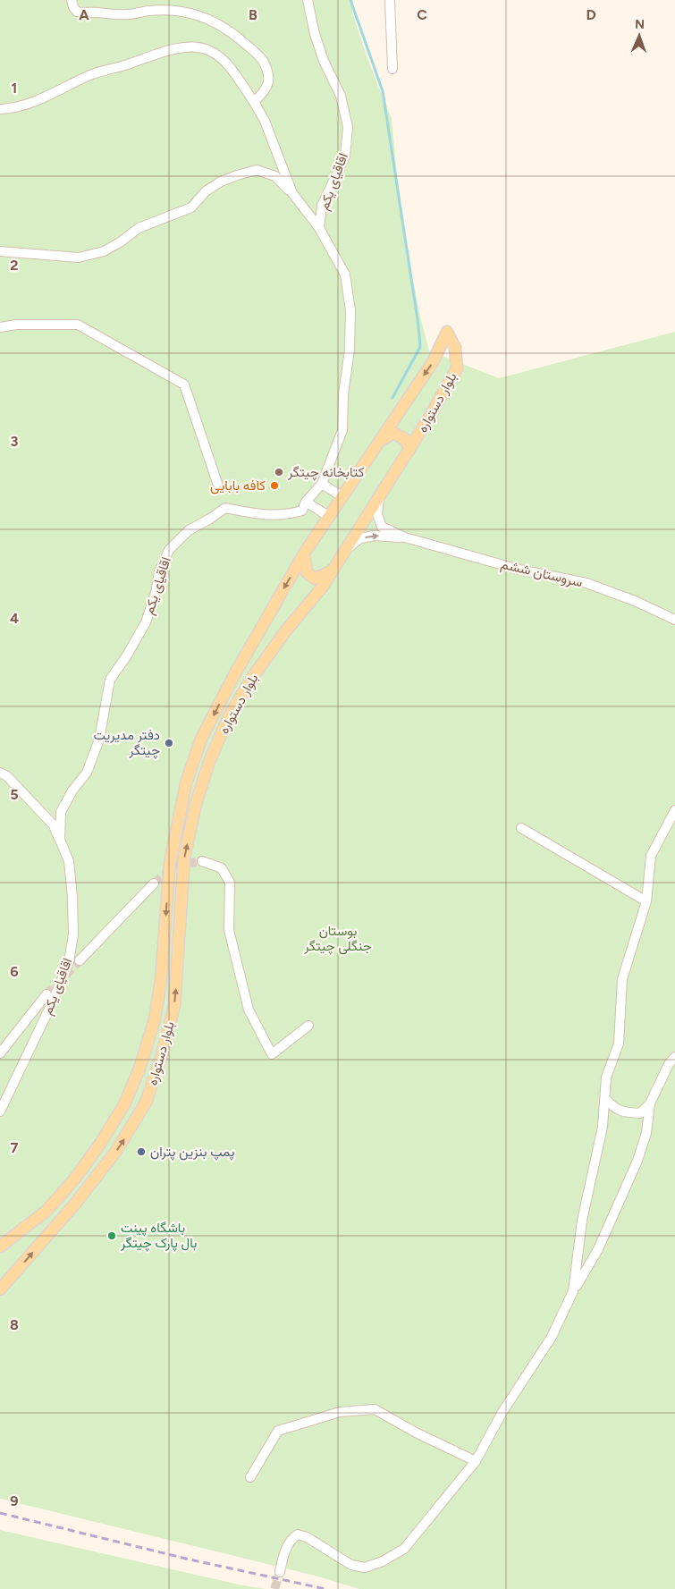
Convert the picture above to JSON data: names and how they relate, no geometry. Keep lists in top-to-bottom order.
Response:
{
  "streets": {
    "main road": ["بلوار دستواره"],
    "street": ["اقاقیای یکم", "سروستان ششم"]
  },
  "parks": ["بوستان جنگلی چیتگر"],
  "places": [
    "کتابخانه چیتگر",
    "کافه بابایی",
    "دفتر مدیریت چیتگر",
    "پمپ بنزین پتران",
    "باشگاه پینت بال پارک چیتگر"
  ],
  "north": "top",
  "grid": {
    "columns": [
      "A",
      "B",
      "C",
      "D"
    ],
    "rows": [
      "1",
      "2",
      "3",
      "4",
      "5",
      "6",
      "7",
      "8",
      "9"
    ]
  }
}
